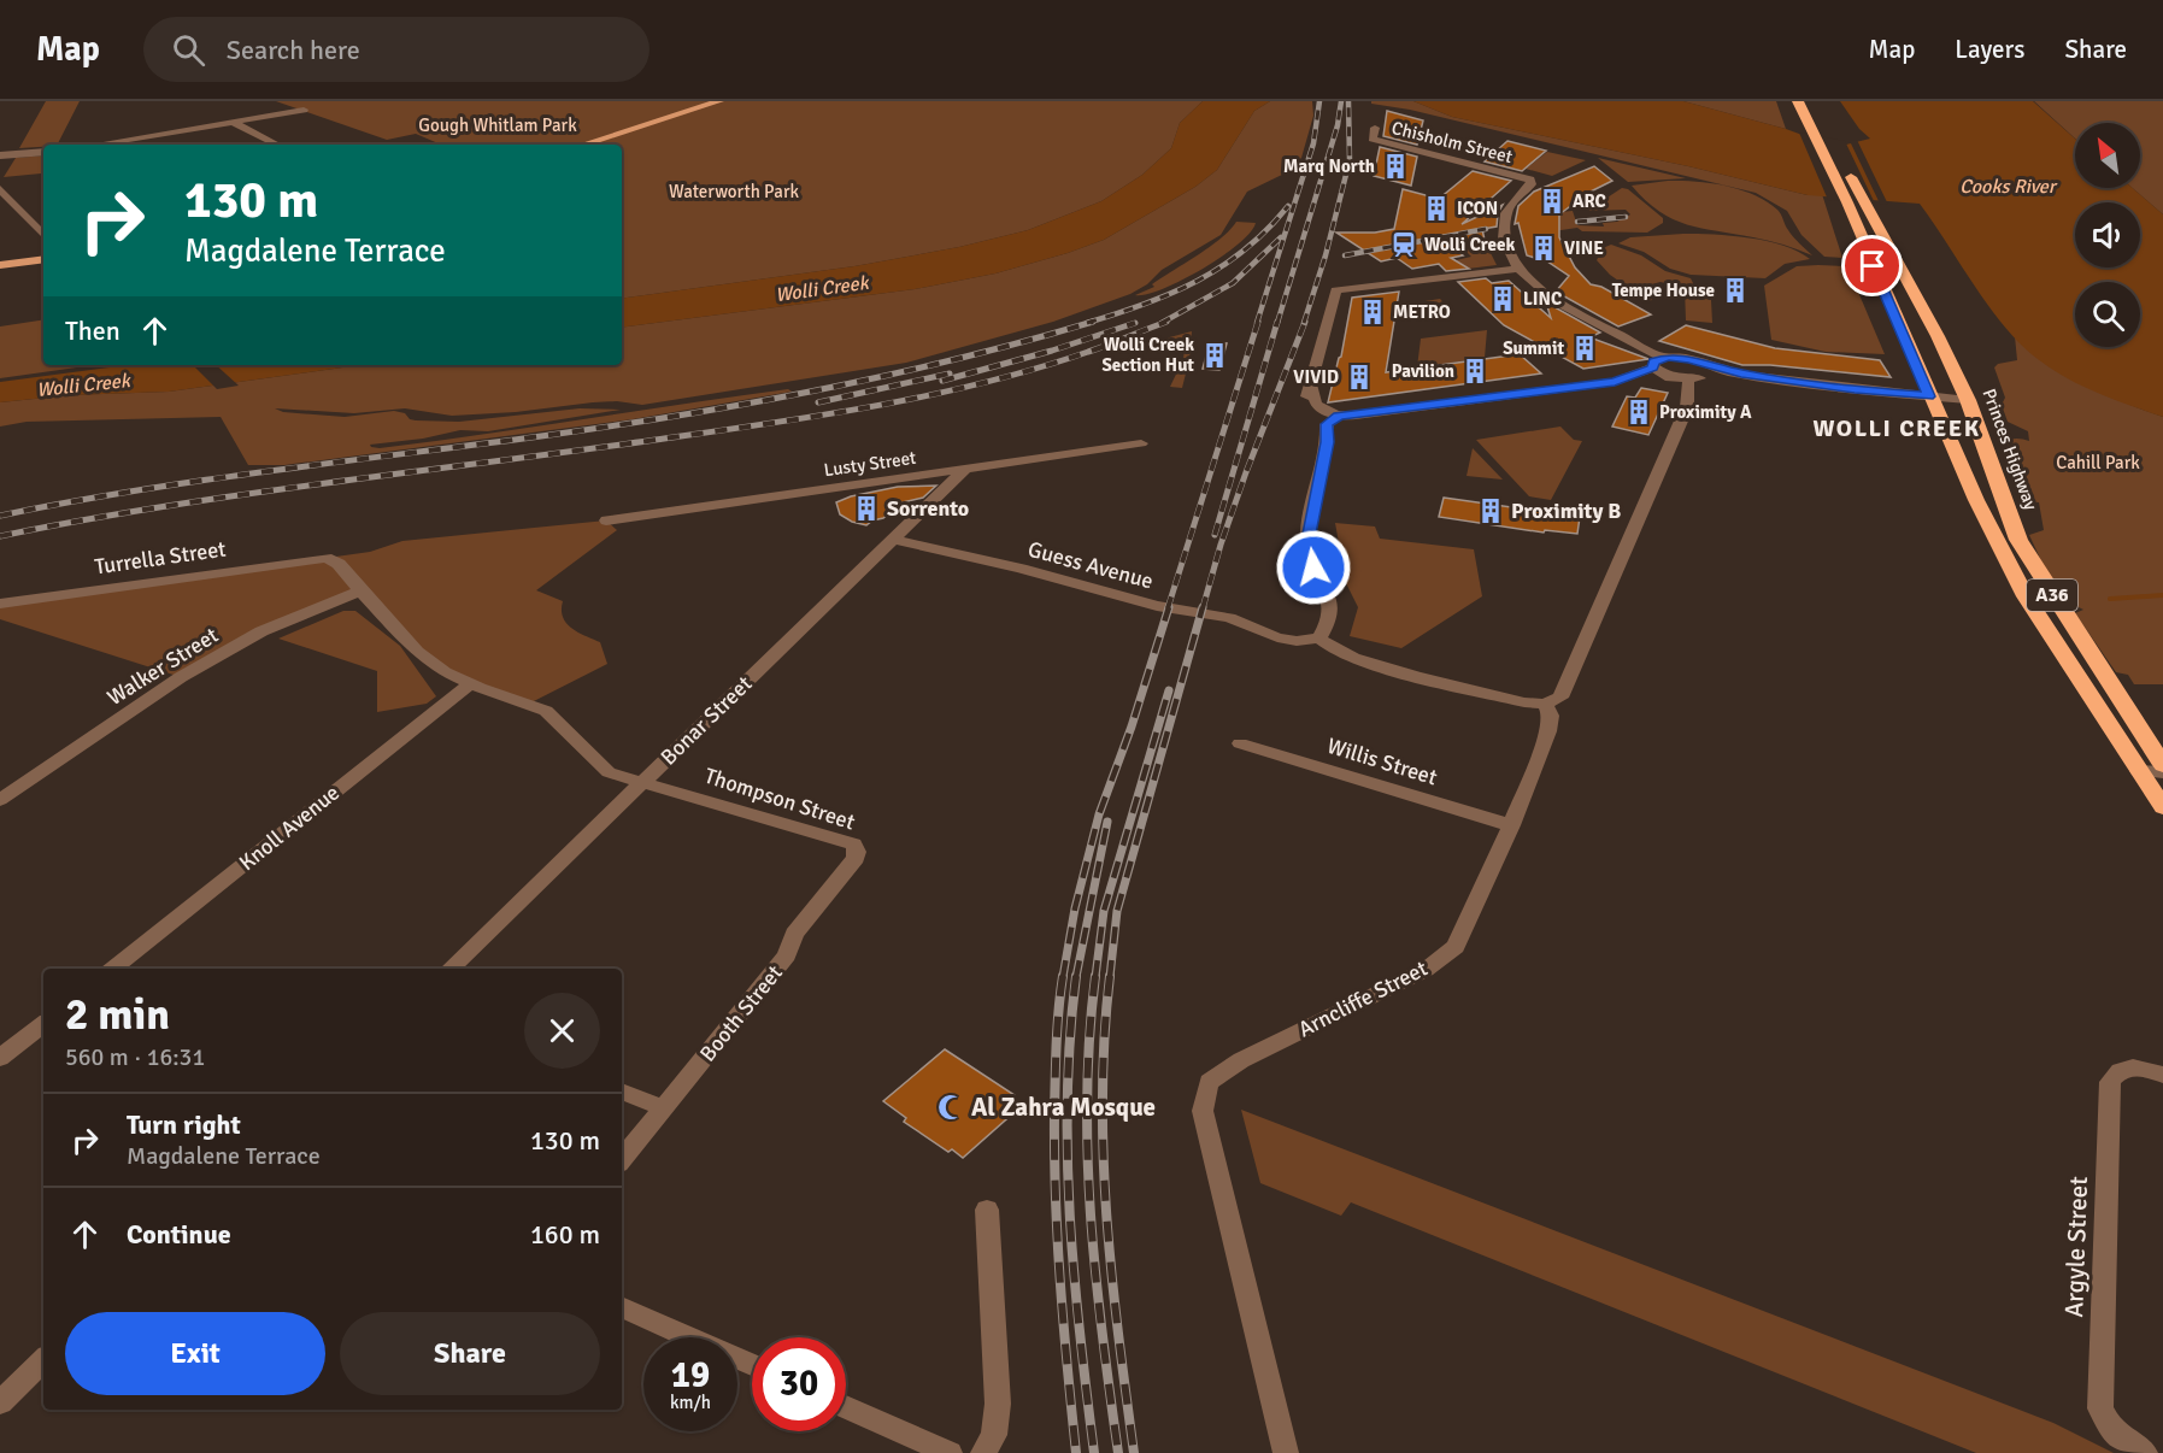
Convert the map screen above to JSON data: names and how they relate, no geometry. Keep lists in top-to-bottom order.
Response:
{
  "streets": {
    "highway": ["Princes Highway", "A36"],
    "street": [
      "Chisholm Street",
      "Lusty Street",
      "Turrella Street",
      "Guess Avenue",
      "Walker Street",
      "Bonar Street",
      "Willis Street",
      "Thompson Street",
      "Knoll Avenue",
      "Arncliffe Street",
      "Booth Street",
      "Argyle Street"
    ]
  },
  "crossings": [
    ["Lusty Street", "Bonar Street"],
    ["Turrella Street", "Thompson Street"],
    ["Guess Avenue", "Bonar Street"],
    ["Guess Avenue", "Arncliffe Street"],
    ["Walker Street", "Thompson Street"],
    ["Bonar Street", "Thompson Street"],
    ["Willis Street", "Arncliffe Street"],
    ["Thompson Street", "Knoll Avenue"],
    ["Thompson Street", "Booth Street"]
  ],
  "districts": ["WOLLI CREEK"],
  "water": ["Cooks River", "Wolli Creek"],
  "parks": ["Gough Whitlam Park", "Waterworth Park", "Cahill Park"],
  "places": {
    "building": [
      "Marq North",
      "ARC",
      "ICON",
      "VINE",
      "Tempe House",
      "LINC",
      "METRO",
      "Summit",
      "Wolli Creek Section Hut",
      "Pavilion",
      "VIVID",
      "Proximity A",
      "Sorrento",
      "Proximity B"
    ],
    "station": ["Wolli Creek"],
    "mosque": ["Al Zahra Mosque"]
  },
  "north": "top left",
  "page": {
    "header": "Map",
    "search": "Search here",
    "nav": ["Map", "Layers", "Share"],
    "turn": ["130 m", "Magdalene Terrace"],
    "then": "Then",
    "heading": ["2 min", "560 m · 16:31"],
    "list": [
      {
        "name": "Turn right",
        "note": "Magdalene Terrace",
        "value": "130 m"
      },
      {
        "name": "Continue",
        "value": "160 m"
      }
    ],
    "buttons": ["Exit", "Share"],
    "speed": "19 km/h",
    "limit": "30"
  }
}
